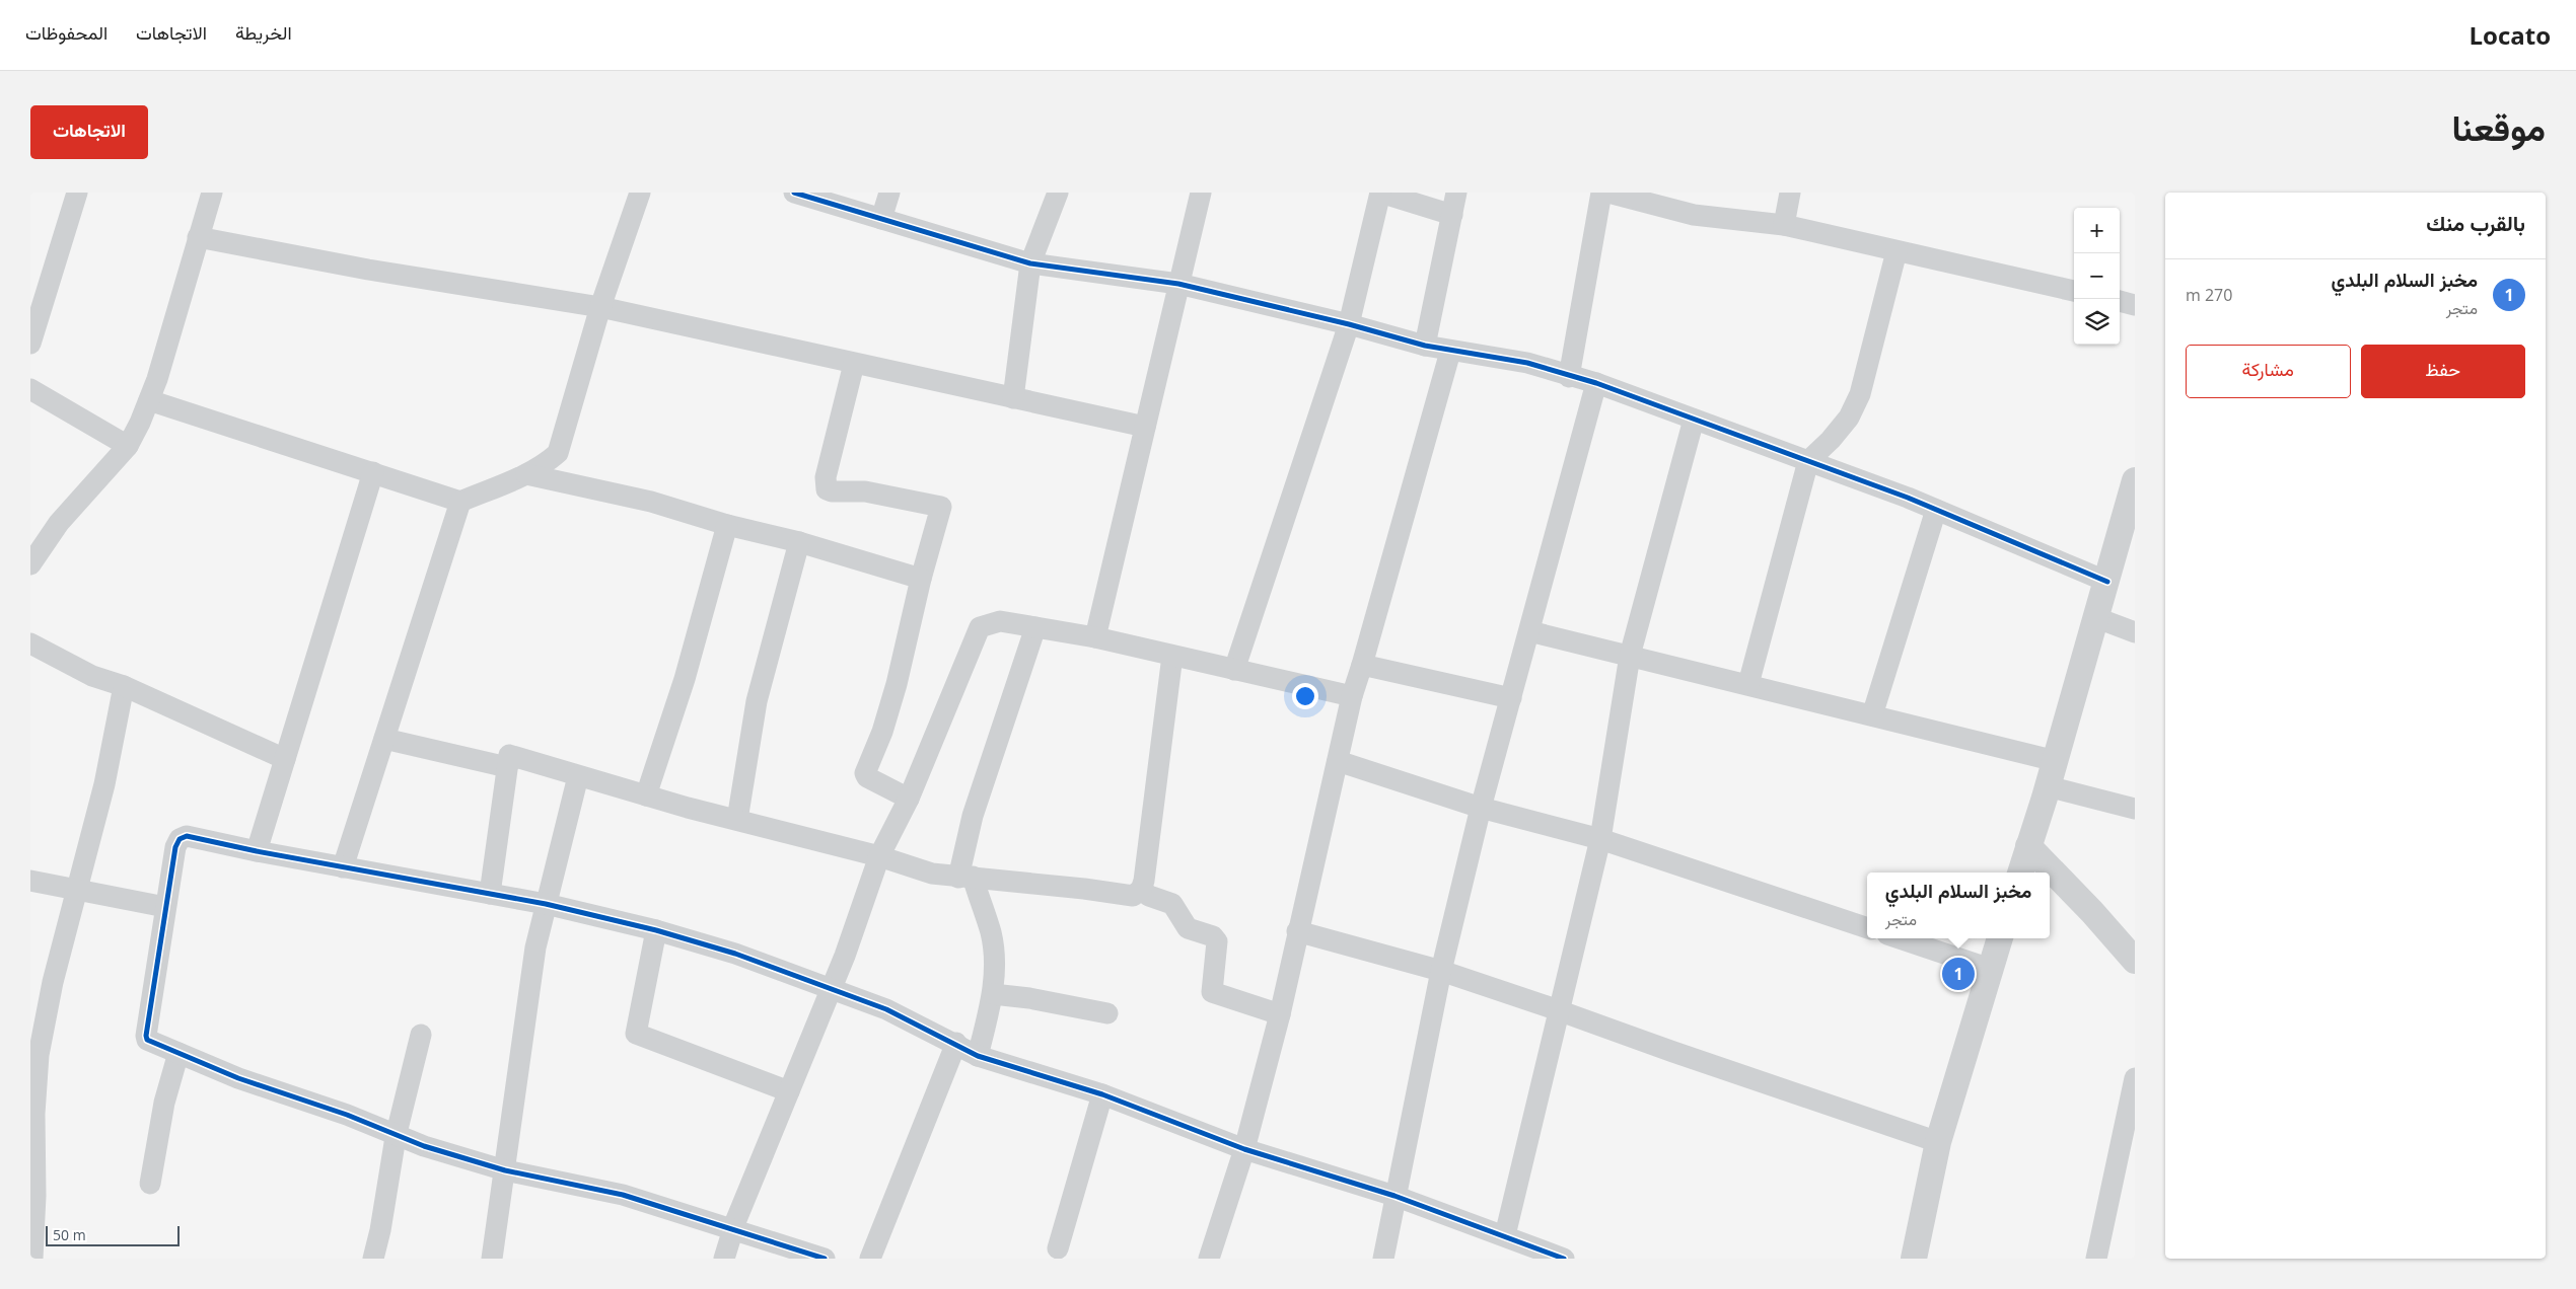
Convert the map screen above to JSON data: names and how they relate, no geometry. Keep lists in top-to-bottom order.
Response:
{
  "scale_bar": "50 m",
  "page": {
    "header": "Locato",
    "nav": ["الخريطة", "الاتجاهات", "المحفوظات"],
    "title": "موقعنا",
    "buttons": [
      "الاتجاهات",
      ["حفظ", "مشاركة"]
    ],
    "heading": "بالقرب منك",
    "map_buttons": ["+", "−"],
    "list": [
      {
        "mark": "1",
        "name": "مخبز السلام البلدي",
        "note": "متجر",
        "value": "270 m"
      }
    ],
    "popup": ["مخبز السلام البلدي", "متجر"],
    "pins": "1",
    "scale": "50 m"
  }
}
